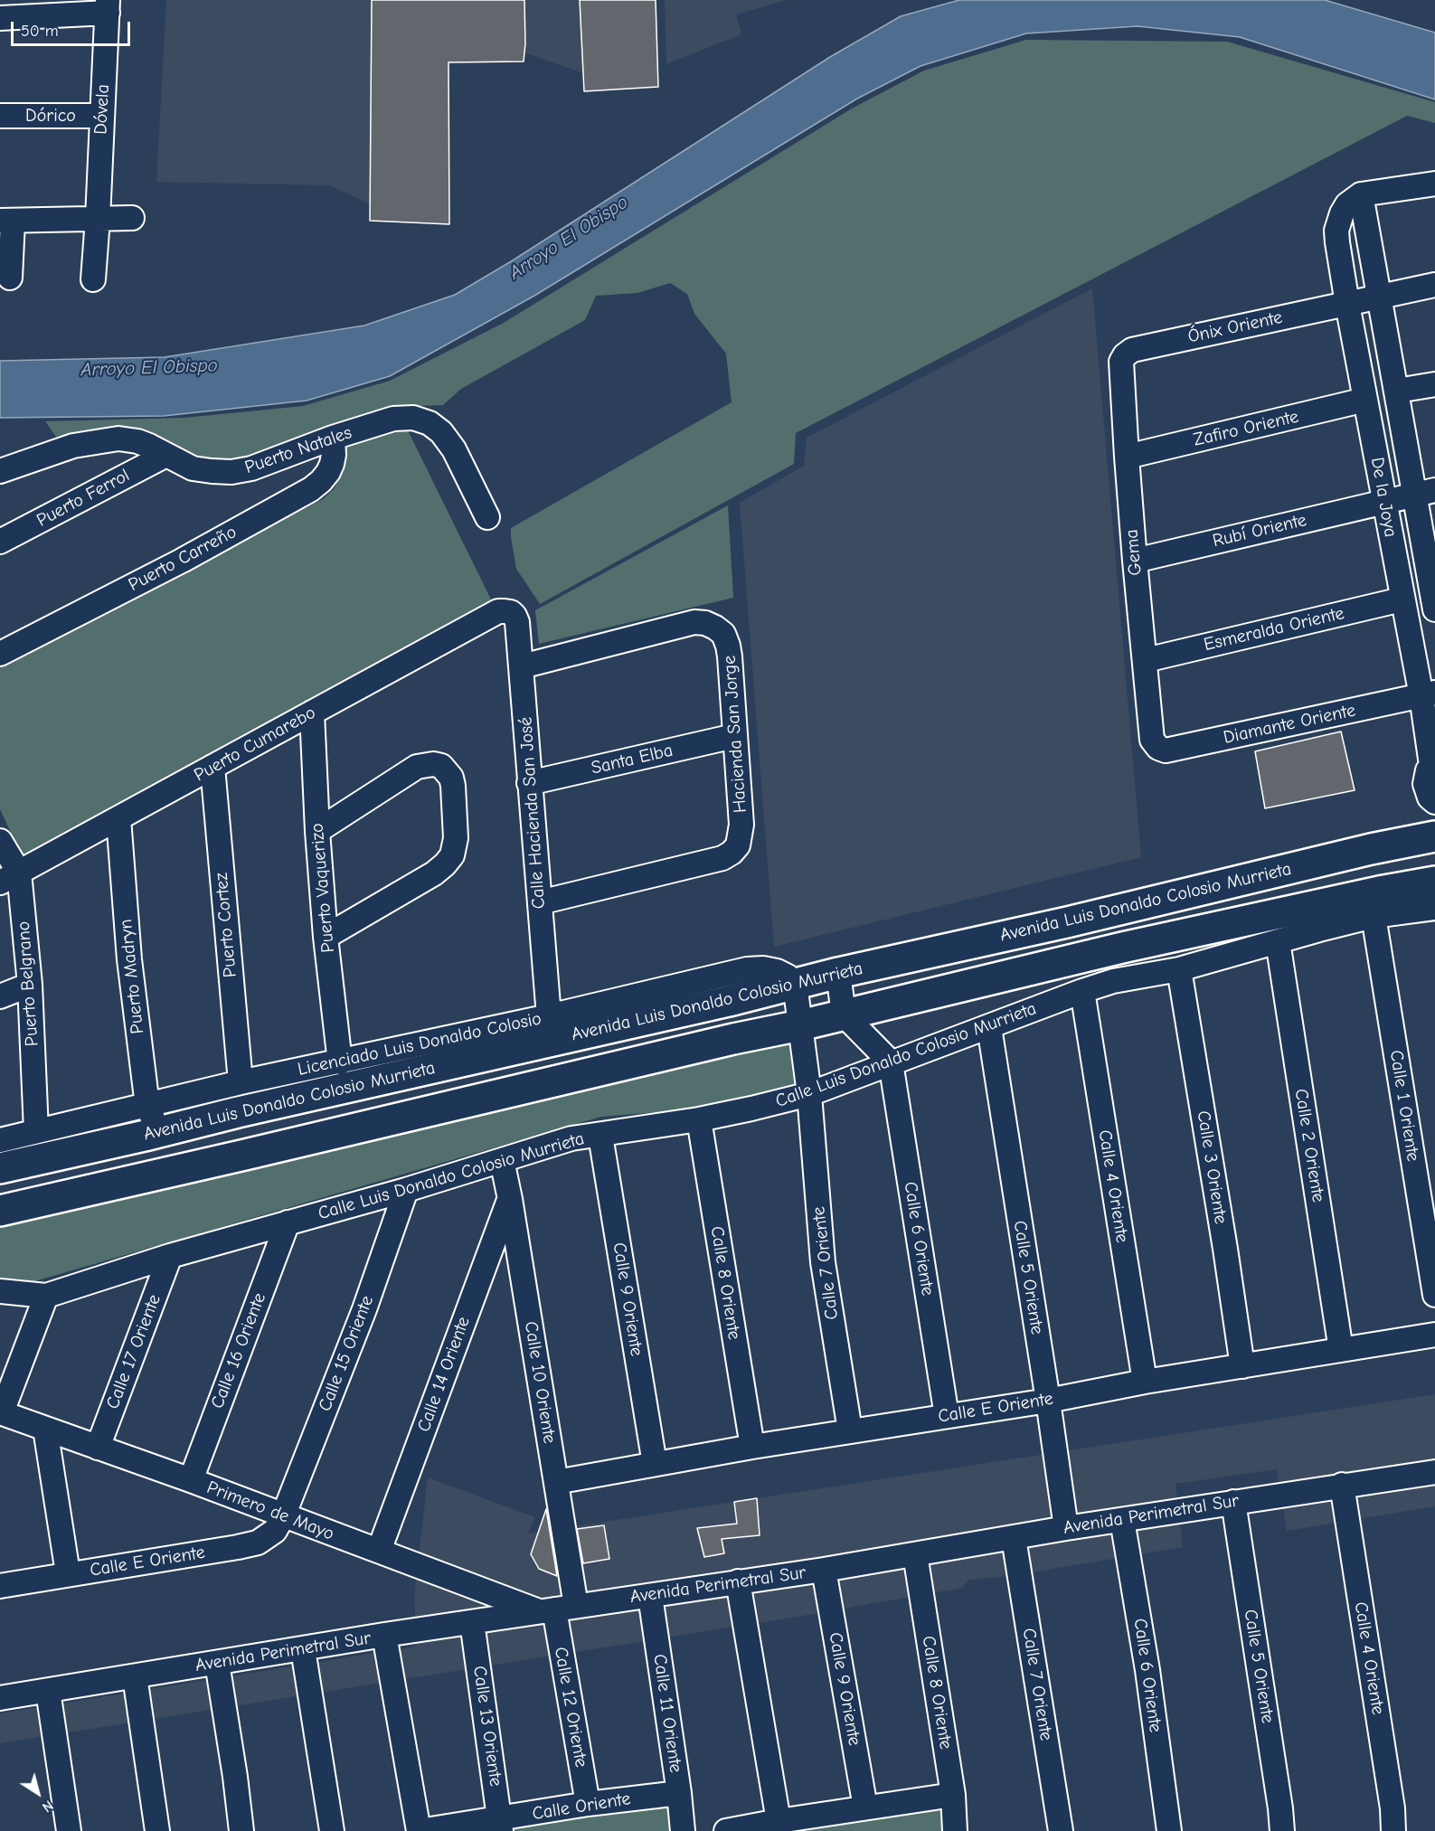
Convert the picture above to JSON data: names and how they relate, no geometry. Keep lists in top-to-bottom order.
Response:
{
  "streets": {
    "main road": ["Avenida Luis Donaldo Colosio Murrieta"],
    "street": [
      "Dóvela",
      "Dórico",
      "Ónix Oriente",
      "Zafiro Oriente",
      "Puerto Natales",
      "De la Joya",
      "Puerto Ferrol",
      "Rubí Oriente",
      "Gema",
      "Puerto Carreño",
      "Esmeralda Oriente",
      "Diamante Oriente",
      "Hacienda San Jorge",
      "Puerto Cumarebo",
      "Santa Elba",
      "Calle Hacienda San José",
      "Puerto Vaquerizo",
      "Puerto Cortez",
      "Puerto Madryn",
      "Puerto Belgrano",
      "Licenciado Luis Donaldo Colosio",
      "Calle Luis Donaldo Colosio Murrieta",
      "Calle 1 Oriente",
      "Calle 2 Oriente",
      "Calle 3 Oriente",
      "Calle 4 Oriente",
      "Calle 6 Oriente",
      "Calle 7 Oriente",
      "Calle 5 Oriente",
      "Calle 8 Oriente",
      "Calle 9 Oriente",
      "Calle 16 Oriente",
      "Calle 17 Oriente",
      "Calle 15 Oriente",
      "Calle 14 Oriente",
      "Calle 10 Oriente",
      "Calle E Oriente",
      "Primero de Mayo",
      "Avenida Perimetral Sur",
      "Calle 12 Oriente",
      "Calle 11 Oriente",
      "Calle 13 Oriente",
      "Calle Oriente"
    ]
  },
  "crossings": [
    ["Dóvela", "Dórico"],
    ["Ónix Oriente", "De la Joya"],
    ["Ónix Oriente", "Gema"],
    ["Zafiro Oriente", "De la Joya"],
    ["Zafiro Oriente", "Gema"],
    ["Puerto Natales", "Puerto Ferrol"],
    ["Puerto Natales", "Puerto Carreño"],
    ["De la Joya", "Rubí Oriente"],
    ["De la Joya", "Esmeralda Oriente"],
    ["De la Joya", "Diamante Oriente"],
    ["Rubí Oriente", "Gema"],
    ["Gema", "Esmeralda Oriente"],
    ["Gema", "Diamante Oriente"],
    ["Hacienda San Jorge", "Santa Elba"],
    ["Hacienda San Jorge", "Calle Hacienda San José"],
    ["Puerto Cumarebo", "Calle Hacienda San José"],
    ["Puerto Cumarebo", "Puerto Vaquerizo"],
    ["Puerto Cumarebo", "Puerto Cortez"],
    ["Puerto Cumarebo", "Puerto Madryn"],
    ["Puerto Cumarebo", "Puerto Belgrano"],
    ["Santa Elba", "Calle Hacienda San José"],
    ["Calle Hacienda San José", "Licenciado Luis Donaldo Colosio"],
    ["Puerto Vaquerizo", "Licenciado Luis Donaldo Colosio"],
    ["Avenida Luis Donaldo Colosio Murrieta", "Puerto Madryn"],
    ["Avenida Luis Donaldo Colosio Murrieta", "Licenciado Luis Donaldo Colosio"],
    ["Puerto Cortez", "Licenciado Luis Donaldo Colosio"],
    ["Puerto Madryn", "Licenciado Luis Donaldo Colosio"],
    ["Puerto Belgrano", "Licenciado Luis Donaldo Colosio"],
    ["Calle Luis Donaldo Colosio Murrieta", "Calle 1 Oriente"],
    ["Calle Luis Donaldo Colosio Murrieta", "Calle 2 Oriente"],
    ["Calle Luis Donaldo Colosio Murrieta", "Calle 3 Oriente"],
    ["Calle Luis Donaldo Colosio Murrieta", "Calle 4 Oriente"],
    ["Calle Luis Donaldo Colosio Murrieta", "Calle 6 Oriente"],
    ["Calle Luis Donaldo Colosio Murrieta", "Calle 7 Oriente"],
    ["Calle Luis Donaldo Colosio Murrieta", "Calle 5 Oriente"],
    ["Calle Luis Donaldo Colosio Murrieta", "Calle 8 Oriente"],
    ["Calle Luis Donaldo Colosio Murrieta", "Calle 9 Oriente"],
    ["Calle Luis Donaldo Colosio Murrieta", "Calle 16 Oriente"],
    ["Calle Luis Donaldo Colosio Murrieta", "Calle 17 Oriente"],
    ["Calle Luis Donaldo Colosio Murrieta", "Calle 15 Oriente"],
    ["Calle Luis Donaldo Colosio Murrieta", "Calle 10 Oriente"],
    ["Calle 2 Oriente", "Calle E Oriente"],
    ["Calle 3 Oriente", "Calle E Oriente"],
    ["Calle 4 Oriente", "Calle E Oriente"],
    ["Calle 4 Oriente", "Avenida Perimetral Sur"],
    ["Calle 6 Oriente", "Calle E Oriente"],
    ["Calle 6 Oriente", "Avenida Perimetral Sur"],
    ["Calle 7 Oriente", "Calle E Oriente"],
    ["Calle 7 Oriente", "Avenida Perimetral Sur"],
    ["Calle 5 Oriente", "Calle E Oriente"],
    ["Calle 5 Oriente", "Avenida Perimetral Sur"],
    ["Calle 8 Oriente", "Calle E Oriente"],
    ["Calle 8 Oriente", "Avenida Perimetral Sur"],
    ["Calle 9 Oriente", "Calle E Oriente"],
    ["Calle 9 Oriente", "Avenida Perimetral Sur"],
    ["Calle 16 Oriente", "Primero de Mayo"],
    ["Calle 17 Oriente", "Primero de Mayo"],
    ["Calle 15 Oriente", "Calle E Oriente"],
    ["Calle 15 Oriente", "Primero de Mayo"],
    ["Calle 14 Oriente", "Calle 10 Oriente"],
    ["Calle 14 Oriente", "Primero de Mayo"],
    ["Calle 10 Oriente", "Calle E Oriente"],
    ["Calle 10 Oriente", "Primero de Mayo"],
    ["Calle 10 Oriente", "Avenida Perimetral Sur"],
    ["Calle 10 Oriente", "Calle 12 Oriente"],
    ["Calle E Oriente", "Primero de Mayo"],
    ["Primero de Mayo", "Avenida Perimetral Sur"],
    ["Primero de Mayo", "Calle 12 Oriente"],
    ["Avenida Perimetral Sur", "Calle 12 Oriente"],
    ["Avenida Perimetral Sur", "Calle 11 Oriente"],
    ["Avenida Perimetral Sur", "Calle 13 Oriente"],
    ["Calle 12 Oriente", "Calle Oriente"],
    ["Calle 11 Oriente", "Calle Oriente"],
    ["Calle 13 Oriente", "Calle Oriente"]
  ],
  "water": ["Arroyo El Obispo"],
  "scale_bar": "50 m",
  "north": "bottom right"
}
